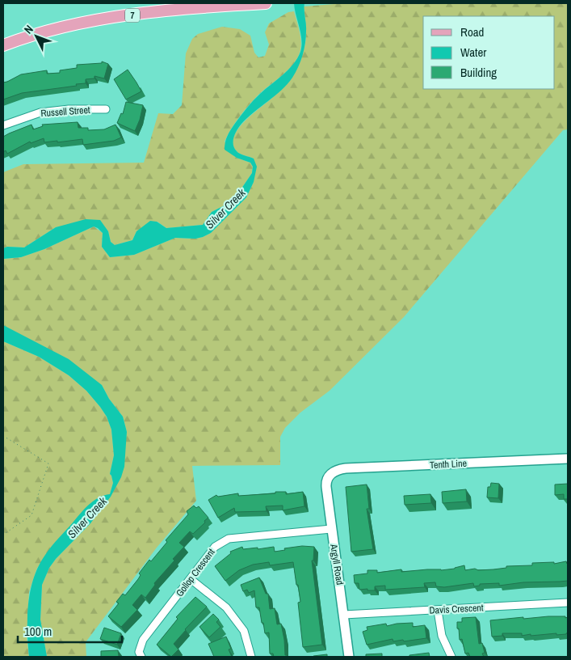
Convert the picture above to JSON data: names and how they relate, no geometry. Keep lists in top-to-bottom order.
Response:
{
  "streets": {
    "main road": ["7"],
    "street": [
      "Russell Street",
      "Tenth Line",
      "Argyll Road",
      "Gollop Crescent",
      "Davis Crescent"
    ]
  },
  "crossings": [
    ["Tenth Line", "Argyll Road"],
    ["Argyll Road", "Gollop Crescent"],
    ["Argyll Road", "Davis Crescent"]
  ],
  "water": ["Silver Creek"],
  "legend": ["Road", "Water", "Building"],
  "scale_bar": "100 m",
  "north": "top left"
}
